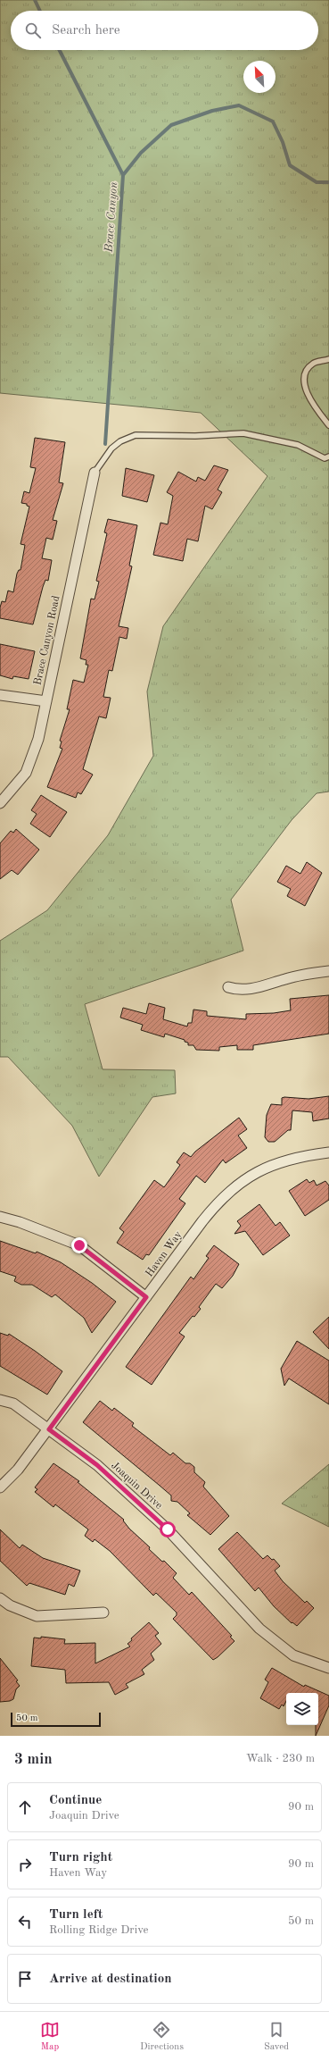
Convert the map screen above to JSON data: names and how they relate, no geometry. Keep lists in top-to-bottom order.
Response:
{
  "streets": {
    "street": ["Brace Canyon Road", "Haven Way", "Joaquin Drive"]
  },
  "crossings": [
    ["Haven Way", "Joaquin Drive"]
  ],
  "water": ["Brace Canyon"],
  "scale_bar": "50 m",
  "north": "top left",
  "page": {
    "search": "Search here",
    "scale": "50 m",
    "heading": ["3 min", "Walk · 230 m"],
    "list": [
      ["Continue", "Joaquin Drive", "90 m"],
      ["Turn right", "Haven Way", "90 m"],
      ["Turn left", "Rolling Ridge Drive", "50 m"],
      "Arrive at destination"
    ],
    "nav": ["Map", "Directions", "Saved"]
  }
}
